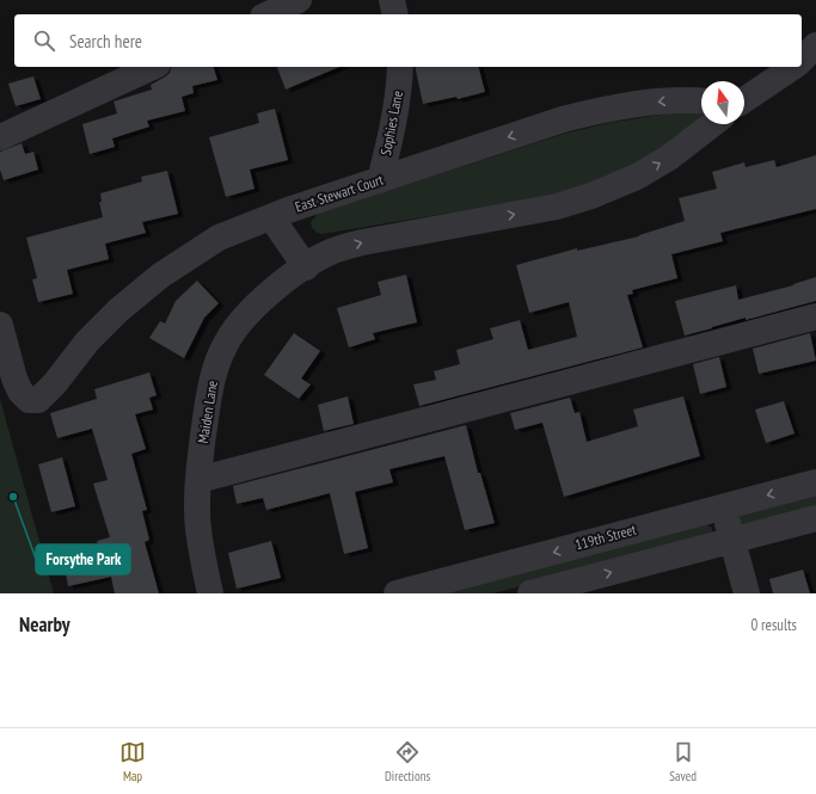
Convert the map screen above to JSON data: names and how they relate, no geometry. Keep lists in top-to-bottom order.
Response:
{
  "streets": {
    "street": [
      "Sophies Lane",
      "East Stewart Court",
      "Maiden Lane",
      "119th Street"
    ]
  },
  "crossings": [
    ["Sophies Lane", "East Stewart Court"]
  ],
  "places": ["Forsythe Park"],
  "north": "top",
  "page": {
    "search": "Search here",
    "heading": ["Nearby", "0 results"],
    "nav": ["Map", "Directions", "Saved"]
  }
}
